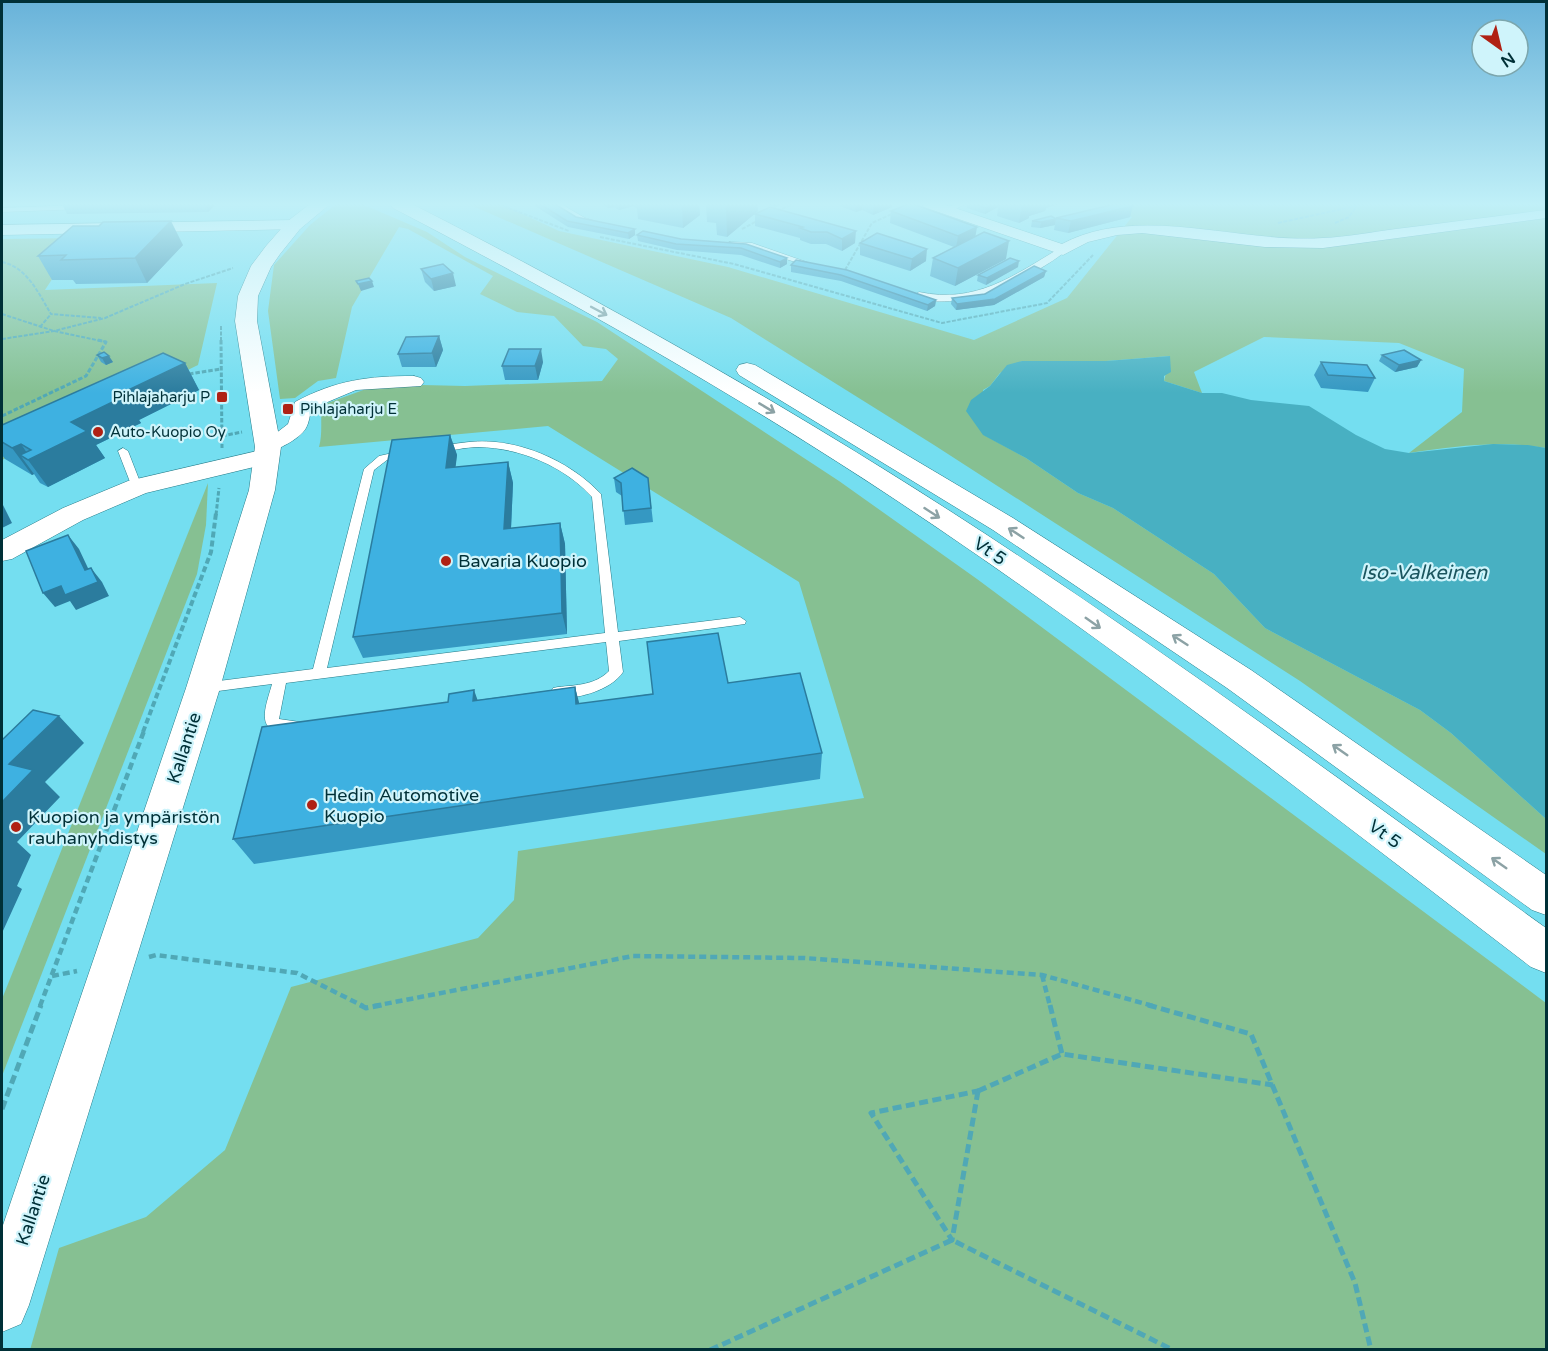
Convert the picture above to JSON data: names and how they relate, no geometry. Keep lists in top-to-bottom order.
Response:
{
  "streets": {
    "main road": ["Vt 5", "Kallantie"]
  },
  "water": ["Iso-Valkeinen"],
  "places": {
    "transit": ["Pihlajaharju P", "Pihlajaharju E"],
    "other": [
      "Auto-Kuopio Oy",
      "Bavaria Kuopio",
      "Hedin Automotive Kuopio",
      "Kuopion ja ympäristön rauhanyhdistys"
    ]
  },
  "north": "bottom right"
}
